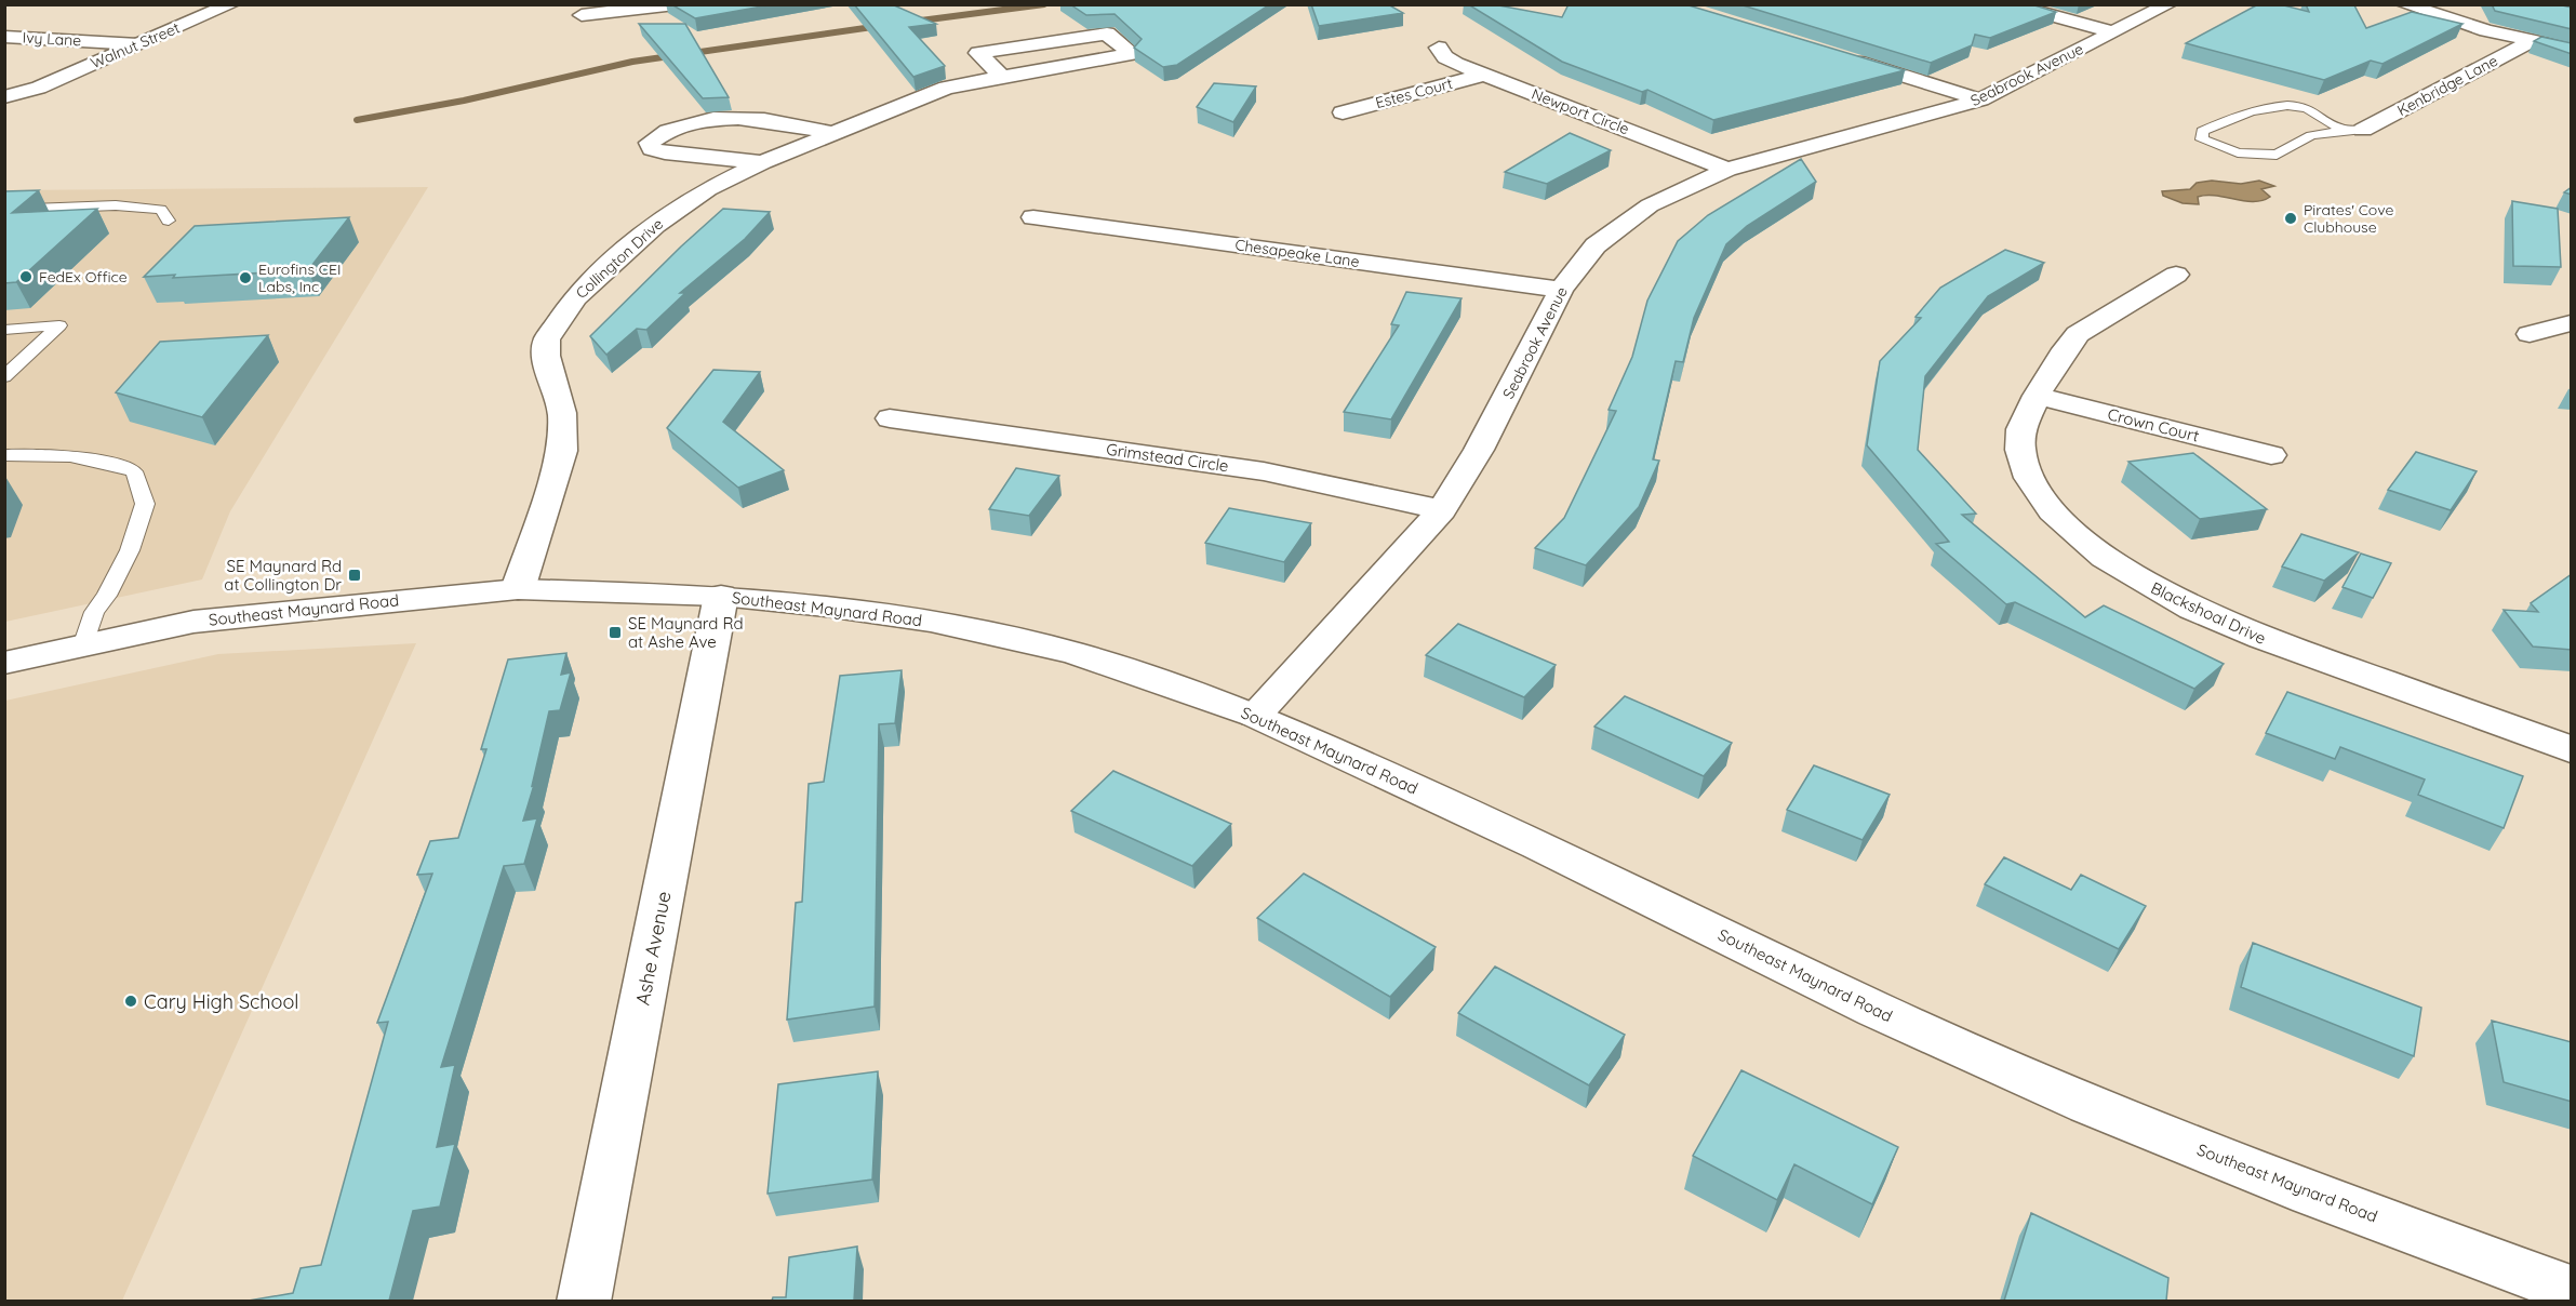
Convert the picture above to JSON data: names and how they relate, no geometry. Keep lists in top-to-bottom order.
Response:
{
  "streets": {
    "street": [
      "Ivy Lane",
      "Walnut Street",
      "Seabrook Avenue",
      "Kenbridge Lane",
      "Estes Court",
      "Newport Circle",
      "Chesapeake Lane",
      "Collington Drive",
      "Crown Court",
      "Grimstead Circle",
      "Southeast Maynard Road",
      "Blackshoal Drive",
      "Ashe Avenue"
    ]
  },
  "crossings": [
    ["Ivy Lane", "Walnut Street"],
    ["Seabrook Avenue", "Newport Circle"],
    ["Seabrook Avenue", "Chesapeake Lane"],
    ["Seabrook Avenue", "Grimstead Circle"],
    ["Seabrook Avenue", "Southeast Maynard Road"],
    ["Estes Court", "Newport Circle"],
    ["Collington Drive", "Southeast Maynard Road"],
    ["Crown Court", "Blackshoal Drive"],
    ["Southeast Maynard Road", "Ashe Avenue"]
  ],
  "places": {
    "other": [
      "Pirates' Cove Clubhouse",
      "FedEx Office",
      "Eurofins CEI Labs, Inc",
      "Cary High School"
    ],
    "transit": ["SE Maynard Rd at Collington Dr", "SE Maynard Rd at Ashe Ave"]
  }
}
